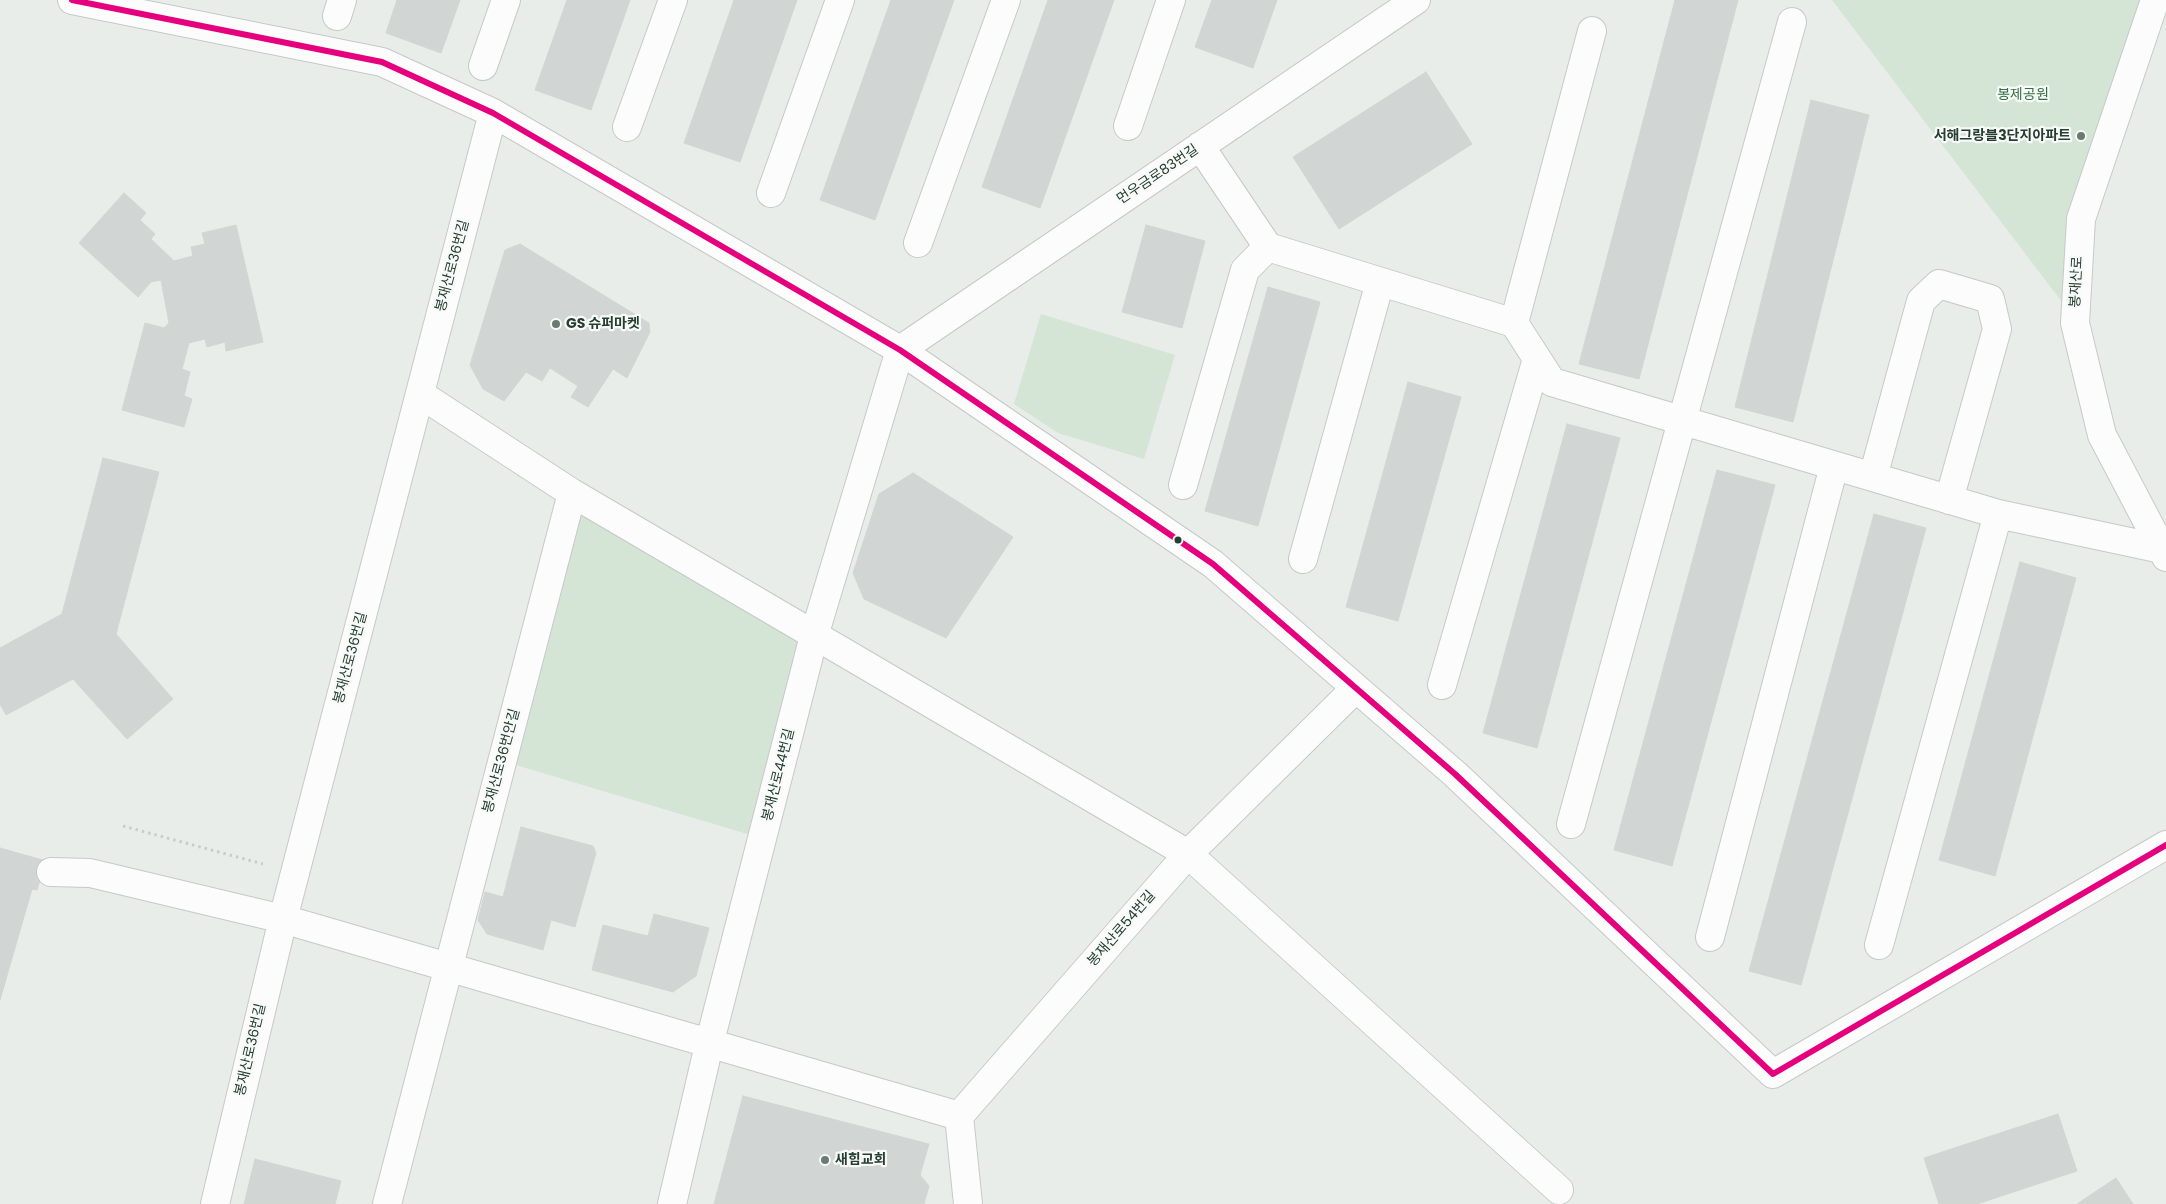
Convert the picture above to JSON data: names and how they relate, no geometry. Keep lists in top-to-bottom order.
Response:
{
  "streets": {
    "street": [
      "먼우금로83번길",
      "봉재산로36번길",
      "봉재산로",
      "봉재산로36번안길",
      "봉재산로44번길",
      "봉재산로54번길"
    ]
  },
  "crossings": [
    ["먼우금로83번길", "봉재산로44번길"]
  ],
  "parks": ["봉제공원"],
  "places": ["서해그랑블3단지아파트", "GS 슈퍼마켓", "새힘교회"]
}
